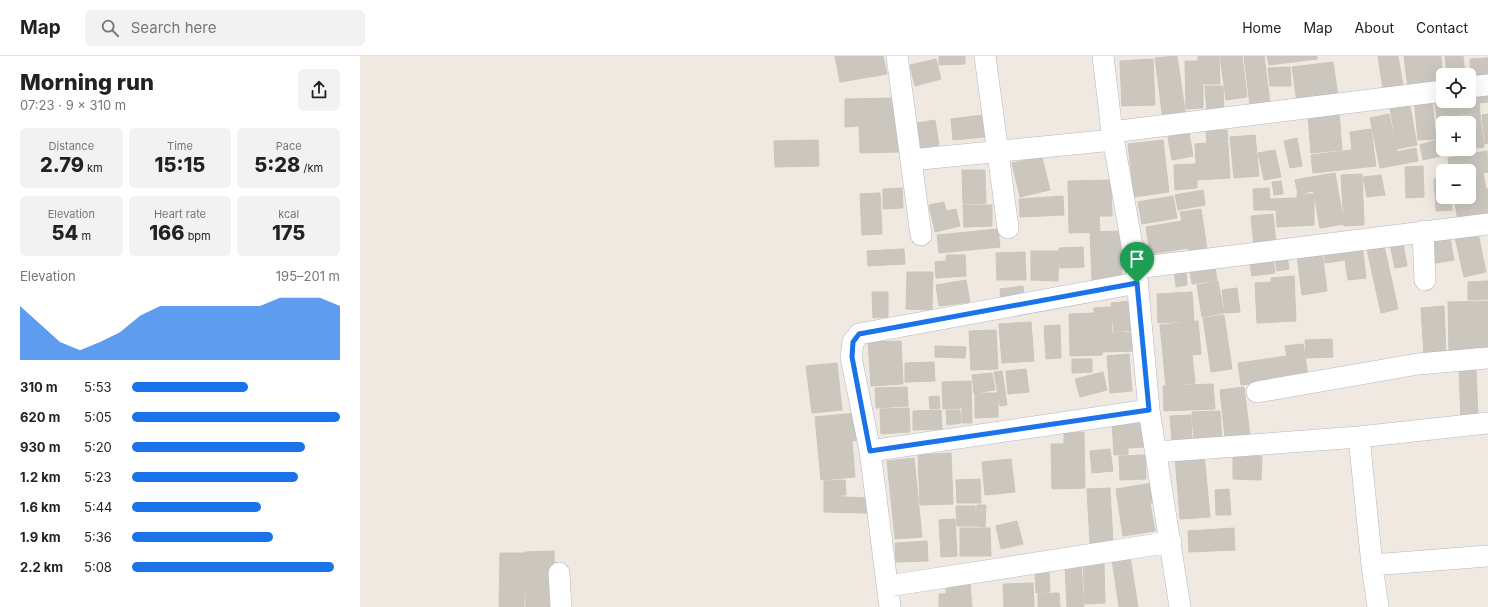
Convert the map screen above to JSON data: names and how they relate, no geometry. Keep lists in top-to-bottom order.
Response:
{
  "page": {
    "header": "Map",
    "search": "Search here",
    "nav": [
      "Home",
      "Map",
      "About",
      "Contact"
    ],
    "heading": ["Morning run", "07:23 · 9 × 310 m"],
    "map_buttons": ["+", "−"],
    "stats": [
      ["Distance", "2.79 km"],
      ["Time", "15:15"],
      ["Pace", "5:28 /km"],
      ["Elevation", "54 m"],
      ["Heart rate", "166 bpm"],
      ["kcal", "175"]
    ],
    "chart": ["Elevation", "195–201 m"],
    "list": [
      {
        "name": "310 m",
        "note": "5:53"
      },
      {
        "name": "620 m",
        "note": "5:05"
      },
      {
        "name": "930 m",
        "note": "5:20"
      },
      {
        "name": "1.2 km",
        "note": "5:23"
      },
      {
        "name": "1.6 km",
        "note": "5:44"
      },
      {
        "name": "1.9 km",
        "note": "5:36"
      },
      {
        "name": "2.2 km",
        "note": "5:08"
      }
    ]
  }
}
